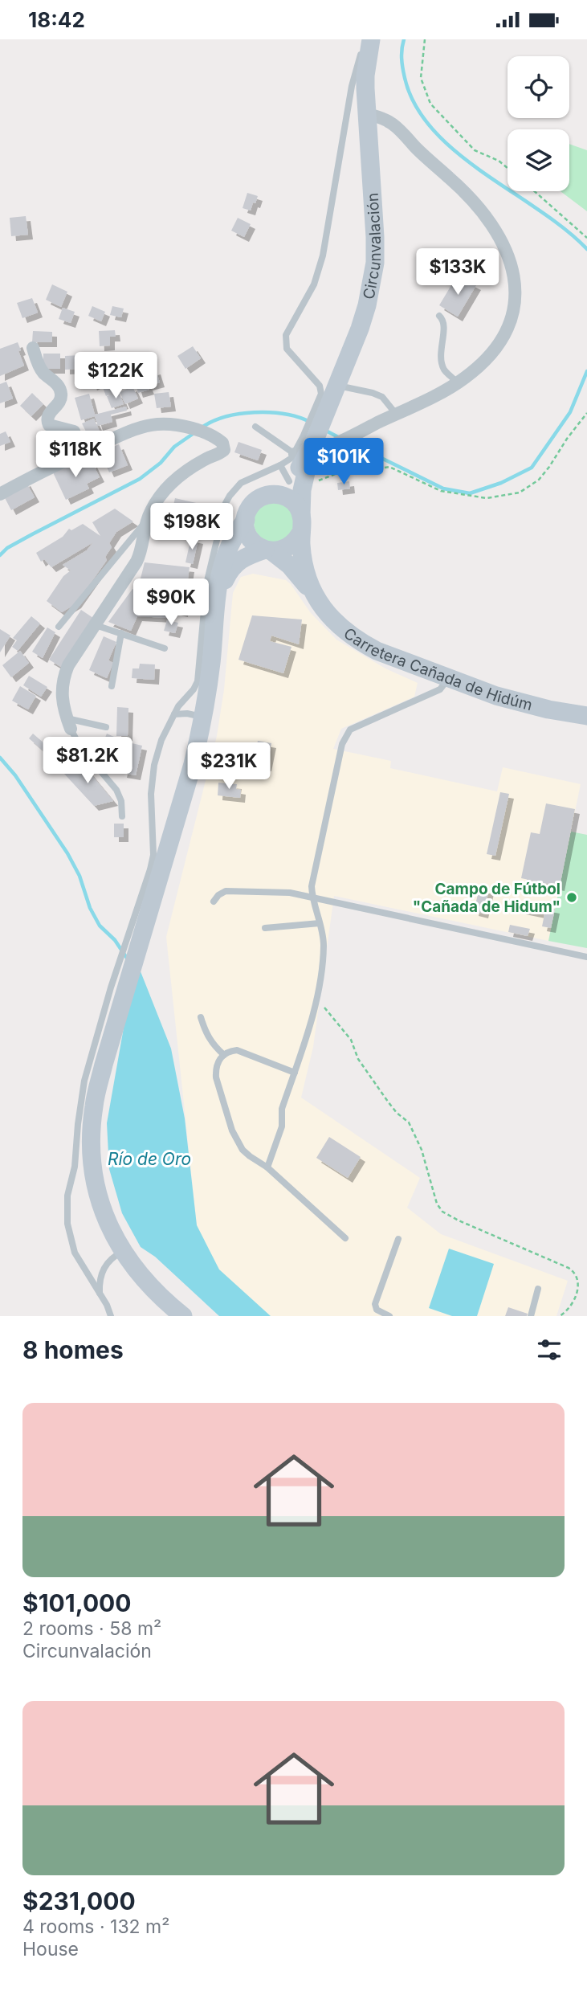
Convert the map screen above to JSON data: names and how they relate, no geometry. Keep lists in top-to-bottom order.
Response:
{
  "streets": {
    "main road": ["Circunvalación", "Carretera Cañada de Hidúm"]
  },
  "water": ["Río de Oro"],
  "places": ["Campo de Fútbol \"Cañada de Hidum\""],
  "page": {
    "status": "18:42",
    "price": [
      "$133K",
      "$122K",
      "$118K",
      "$101K",
      "$198K",
      "$90K",
      "$81.2K",
      "$231K"
    ],
    "heading": "8 homes",
    "list": [
      {
        "name": "$101,000",
        "note": "2 rooms · 58 m² · Circunvalación"
      },
      {
        "name": "$231,000",
        "note": "4 rooms · 132 m² · House"
      }
    ]
  }
}
